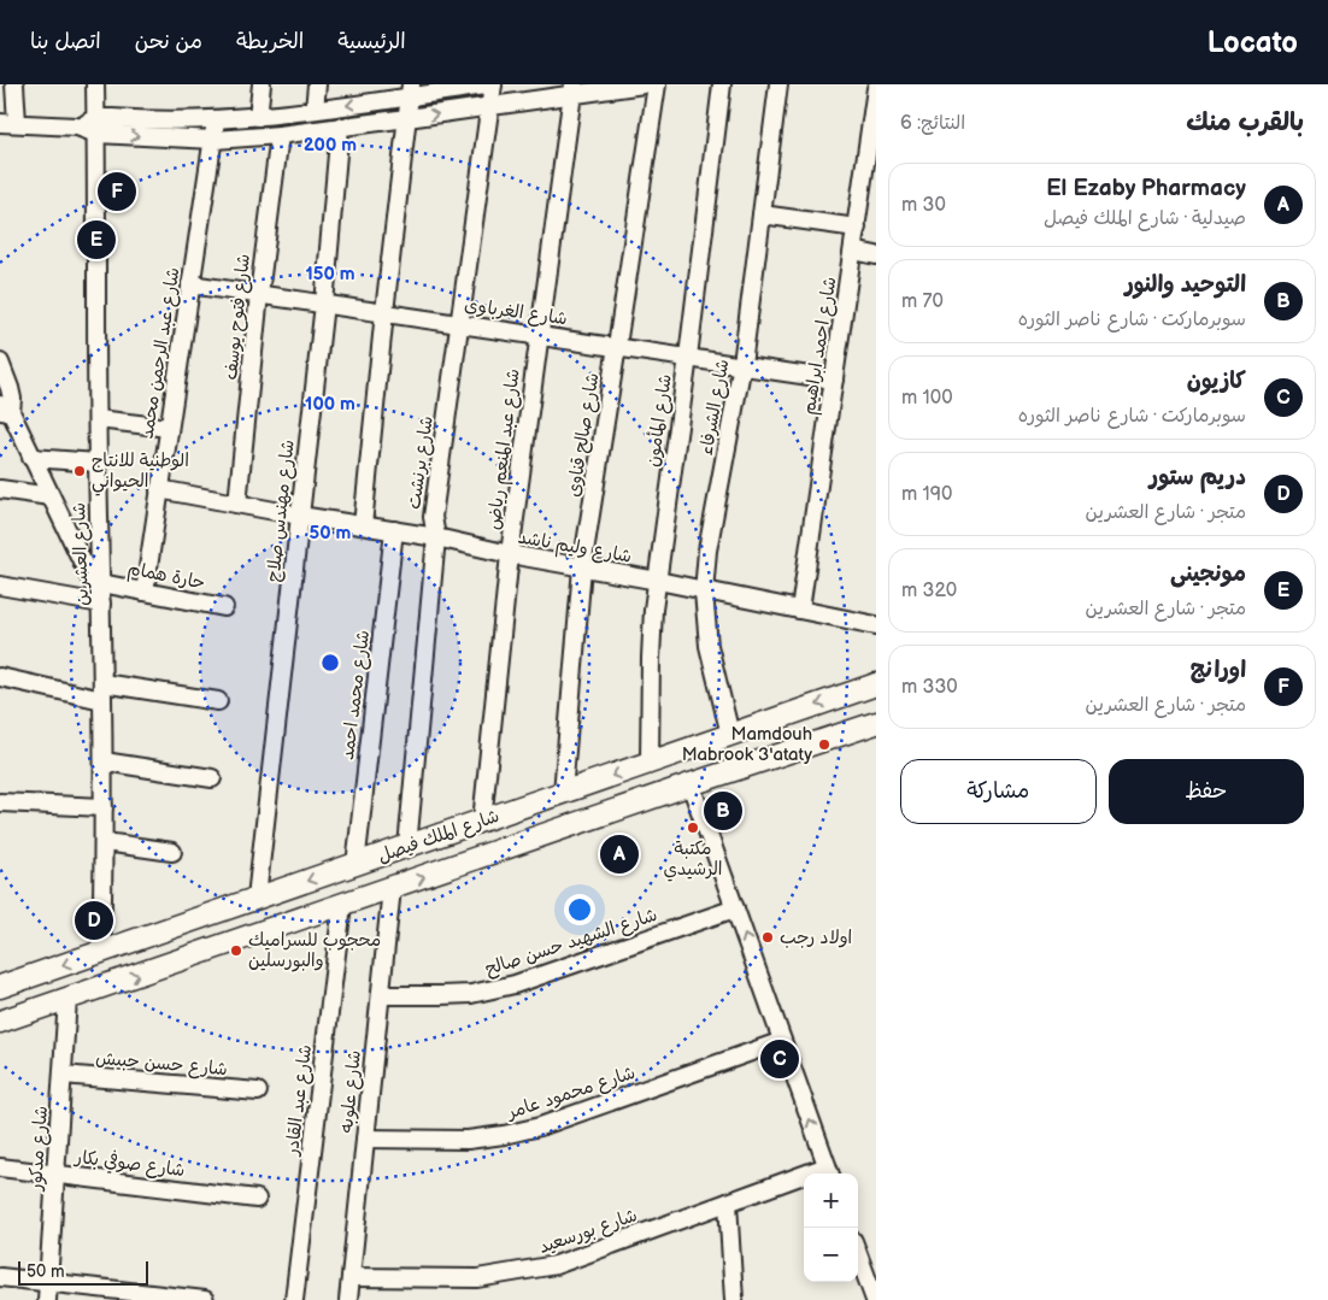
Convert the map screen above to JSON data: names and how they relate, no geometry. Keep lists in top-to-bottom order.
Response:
{
  "streets": {
    "main road": ["شارع الملك فيصل"],
    "street": [
      "شارع الغرباوى",
      "شارع فتوح يوسف",
      "شارع احمد ابراهيم",
      "شارع عبد الرحمن محمد",
      "شارع الشرفاء",
      "شارع المأمون",
      "شارع صالح قناوى",
      "شارع عبد المنعم رياض",
      "شارع برنشت",
      "شارع مهندس صلاح",
      "شارع وليم ناشد",
      "شارع العشرين",
      "حارة همام",
      "شارع محمد احمد",
      "شارع الشهيد حسن صالح",
      "شارع حسن حبيش",
      "شارع علوبه",
      "شارع محمود عامر",
      "شارع عبد القادر",
      "شارع مدكور",
      "شارع صوفي بكار",
      "شارع بورسعيد"
    ]
  },
  "crossings": [
    ["شارع الغرباوى", "شارع فتوح يوسف"],
    ["شارع الغرباوى", "شارع احمد ابراهيم"],
    ["شارع الغرباوى", "شارع عبد الرحمن محمد"],
    ["شارع الغرباوى", "شارع الشرفاء"],
    ["شارع الغرباوى", "شارع المأمون"],
    ["شارع الغرباوى", "شارع صالح قناوى"],
    ["شارع الغرباوى", "شارع عبد المنعم رياض"],
    ["شارع الغرباوى", "شارع برنشت"],
    ["شارع الغرباوى", "شارع مهندس صلاح"],
    ["شارع فتوح يوسف", "شارع وليم ناشد"],
    ["شارع احمد ابراهيم", "شارع وليم ناشد"],
    ["شارع عبد الرحمن محمد", "شارع وليم ناشد"],
    ["شارع عبد الرحمن محمد", "حارة همام"],
    ["شارع الشرفاء", "شارع وليم ناشد"],
    ["شارع الشرفاء", "شارع الملك فيصل"],
    ["شارع المأمون", "شارع وليم ناشد"],
    ["شارع المأمون", "شارع الملك فيصل"],
    ["شارع صالح قناوى", "شارع وليم ناشد"],
    ["شارع صالح قناوى", "شارع الملك فيصل"],
    ["شارع عبد المنعم رياض", "شارع وليم ناشد"],
    ["شارع عبد المنعم رياض", "شارع الملك فيصل"],
    ["شارع برنشت", "شارع وليم ناشد"],
    ["شارع برنشت", "شارع الملك فيصل"],
    ["شارع مهندس صلاح", "شارع وليم ناشد"],
    ["شارع مهندس صلاح", "شارع الملك فيصل"],
    ["شارع وليم ناشد", "شارع محمد احمد"],
    ["شارع العشرين", "حارة همام"],
    ["شارع العشرين", "شارع الملك فيصل"],
    ["شارع محمد احمد", "شارع الملك فيصل"],
    ["شارع الملك فيصل", "شارع علوبه"],
    ["شارع الملك فيصل", "شارع عبد القادر"],
    ["شارع الملك فيصل", "شارع مدكور"],
    ["شارع الشهيد حسن صالح", "شارع علوبه"],
    ["شارع حسن حبيش", "شارع مدكور"],
    ["شارع علوبه", "شارع محمود عامر"],
    ["شارع علوبه", "شارع بورسعيد"],
    ["شارع مدكور", "شارع صوفي بكار"]
  ],
  "places": [
    "الوطنية للانتاج الحيواني",
    "Mamdouh Mabrook 3'ataty",
    "مكتبة الرشيدي",
    "اولاد رجب",
    "محجوب للسراميك والبورسلين"
  ],
  "scale_bar": "50 m",
  "page": {
    "header": "Locato",
    "nav": [
      "الرئيسية",
      "الخريطة",
      "من نحن",
      "اتصل بنا"
    ],
    "heading": ["بالقرب منك", "النتائج: 6"],
    "list": [
      {
        "mark": "A",
        "name": "El Ezaby Pharmacy",
        "note": "صيدلية · شارع الملك فيصل",
        "value": "30 m"
      },
      {
        "mark": "B",
        "name": "التوحيد والنور",
        "note": "سوبرماركت · شارع ناصر الثوره",
        "value": "70 m"
      },
      {
        "mark": "C",
        "name": "كازيون",
        "note": "سوبرماركت · شارع ناصر الثوره",
        "value": "100 m"
      },
      {
        "mark": "D",
        "name": "دريم ستور",
        "note": "متجر · شارع العشرين",
        "value": "190 m"
      },
      {
        "mark": "E",
        "name": "مونجينى",
        "note": "متجر · شارع العشرين",
        "value": "320 m"
      },
      {
        "mark": "F",
        "name": "اورانج",
        "note": "متجر · شارع العشرين",
        "value": "330 m"
      }
    ],
    "pins": [
      "F",
      "E",
      "B",
      "A",
      "D",
      "C"
    ],
    "buttons": ["حفظ", "مشاركة"],
    "map_buttons": ["+", "−"],
    "scale": "50 m"
  },
  "rings": [
    "200 m",
    "150 m",
    "100 m",
    "50 m"
  ]
}
